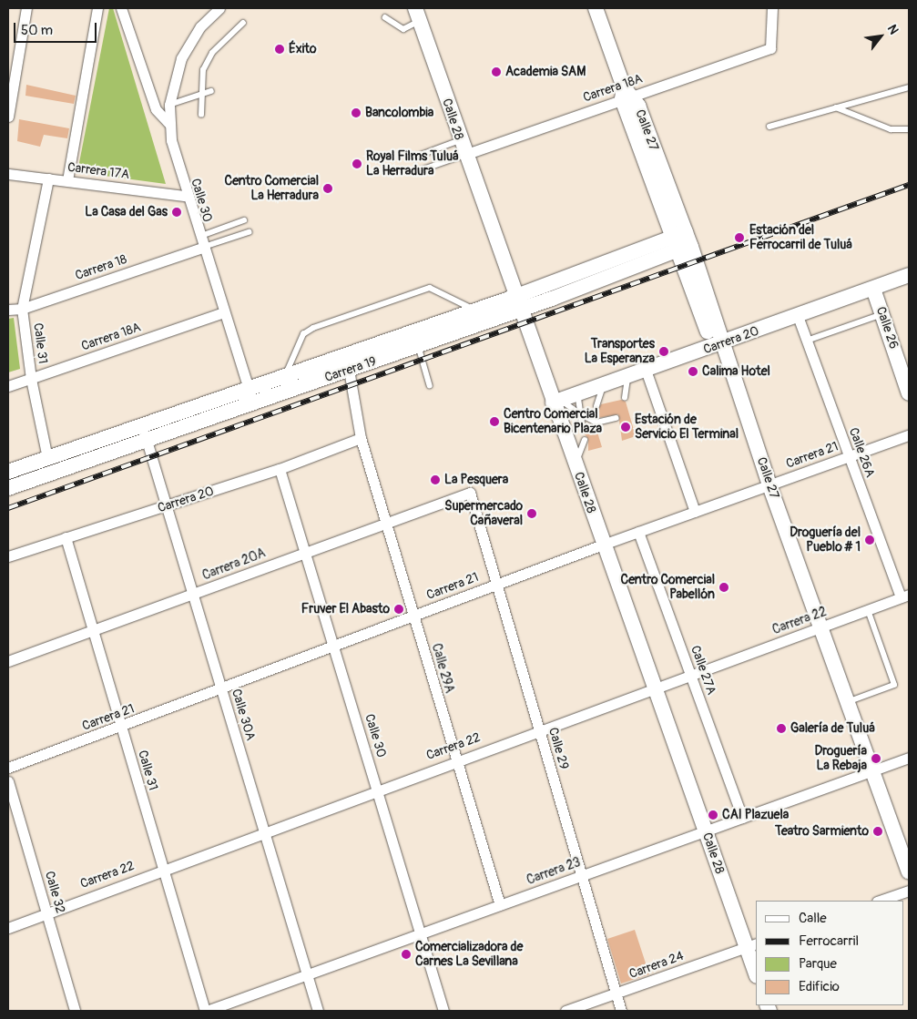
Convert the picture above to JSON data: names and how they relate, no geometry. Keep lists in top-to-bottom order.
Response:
{
  "streets": {
    "main road": [
      "Calle 28",
      "Calle 27",
      "Calle 26",
      "Carrera 20",
      "Carrera 19"
    ],
    "street": [
      "Carrera 18A",
      "Carrera 17A",
      "Calle 30",
      "Carrera 18",
      "Calle 31",
      "Calle 26A",
      "Carrera 21",
      "Carrera 20A",
      "Carrera 22",
      "Calle 29A",
      "Calle 27A",
      "Calle 30A",
      "Calle 29",
      "Carrera 23",
      "Calle 32",
      "Carrera 24"
    ]
  },
  "crossings": [
    ["Carrera 18A", "Calle 28"],
    ["Carrera 18A", "Calle 27"],
    ["Carrera 18A", "Calle 30"],
    ["Carrera 18A", "Calle 31"],
    ["Calle 28", "Carrera 20"],
    ["Calle 28", "Carrera 19"],
    ["Calle 28", "Carrera 21"],
    ["Calle 28", "Carrera 22"],
    ["Calle 28", "Carrera 23"],
    ["Calle 28", "Carrera 24"],
    ["Calle 27", "Carrera 20"],
    ["Calle 27", "Carrera 19"],
    ["Calle 27", "Carrera 21"],
    ["Calle 27", "Carrera 22"],
    ["Calle 27", "Carrera 23"],
    ["Carrera 17A", "Calle 30"],
    ["Carrera 17A", "Calle 31"],
    ["Calle 30", "Carrera 18"],
    ["Calle 30", "Carrera 20"],
    ["Calle 30", "Carrera 19"],
    ["Calle 30", "Carrera 21"],
    ["Calle 30", "Carrera 20A"],
    ["Calle 30", "Carrera 22"],
    ["Calle 30", "Carrera 23"],
    ["Carrera 18", "Calle 31"],
    ["Calle 26", "Carrera 20"],
    ["Carrera 20", "Calle 31"],
    ["Carrera 20", "Calle 26A"],
    ["Carrera 20", "Calle 29A"],
    ["Carrera 20", "Calle 30A"],
    ["Calle 31", "Carrera 19"],
    ["Calle 31", "Carrera 21"],
    ["Calle 31", "Carrera 20A"],
    ["Calle 31", "Carrera 22"],
    ["Calle 31", "Carrera 23"],
    ["Carrera 19", "Calle 29A"],
    ["Carrera 19", "Calle 30A"],
    ["Calle 26A", "Carrera 21"],
    ["Calle 26A", "Carrera 22"],
    ["Carrera 21", "Calle 29A"],
    ["Carrera 21", "Calle 27A"],
    ["Carrera 21", "Calle 30A"],
    ["Carrera 21", "Calle 29"],
    ["Carrera 20A", "Calle 29A"],
    ["Carrera 20A", "Calle 30A"],
    ["Carrera 20A", "Calle 29"],
    ["Carrera 22", "Calle 29A"],
    ["Carrera 22", "Calle 27A"],
    ["Carrera 22", "Calle 30A"],
    ["Carrera 22", "Calle 29"],
    ["Carrera 22", "Calle 32"],
    ["Calle 29A", "Carrera 23"],
    ["Calle 27A", "Carrera 23"],
    ["Calle 30A", "Carrera 23"],
    ["Calle 29", "Carrera 23"],
    ["Calle 29", "Carrera 24"]
  ],
  "places": [
    "Éxito",
    "Academia SAM",
    "Bancolombia",
    "Royal Films Tuluá La Herradura",
    "Centro Comercial La Herradura",
    "La Casa del Gas",
    "Estación del Ferrocarril de Tuluá",
    "Transportes La Esperanza",
    "Calima Hotel",
    "Centro Comercial Bicentenario Plaza",
    "Estación de Servicio El Terminal",
    "La Pesquera",
    "Supermercado Cañaveral",
    "Droguería del Pueblo # 1",
    "Centro Comercial Pabellón",
    "Fruver El Abasto",
    "Galería de Tuluá",
    "Droguería La Rebaja",
    "CAI Plazuela",
    "Teatro Sarmiento",
    "Comercializadora de Carnes La Sevillana"
  ],
  "legend": [
    "Calle",
    "Ferrocarril",
    "Parque",
    "Edificio"
  ],
  "scale_bar": "50 m",
  "north": "top right"
}
